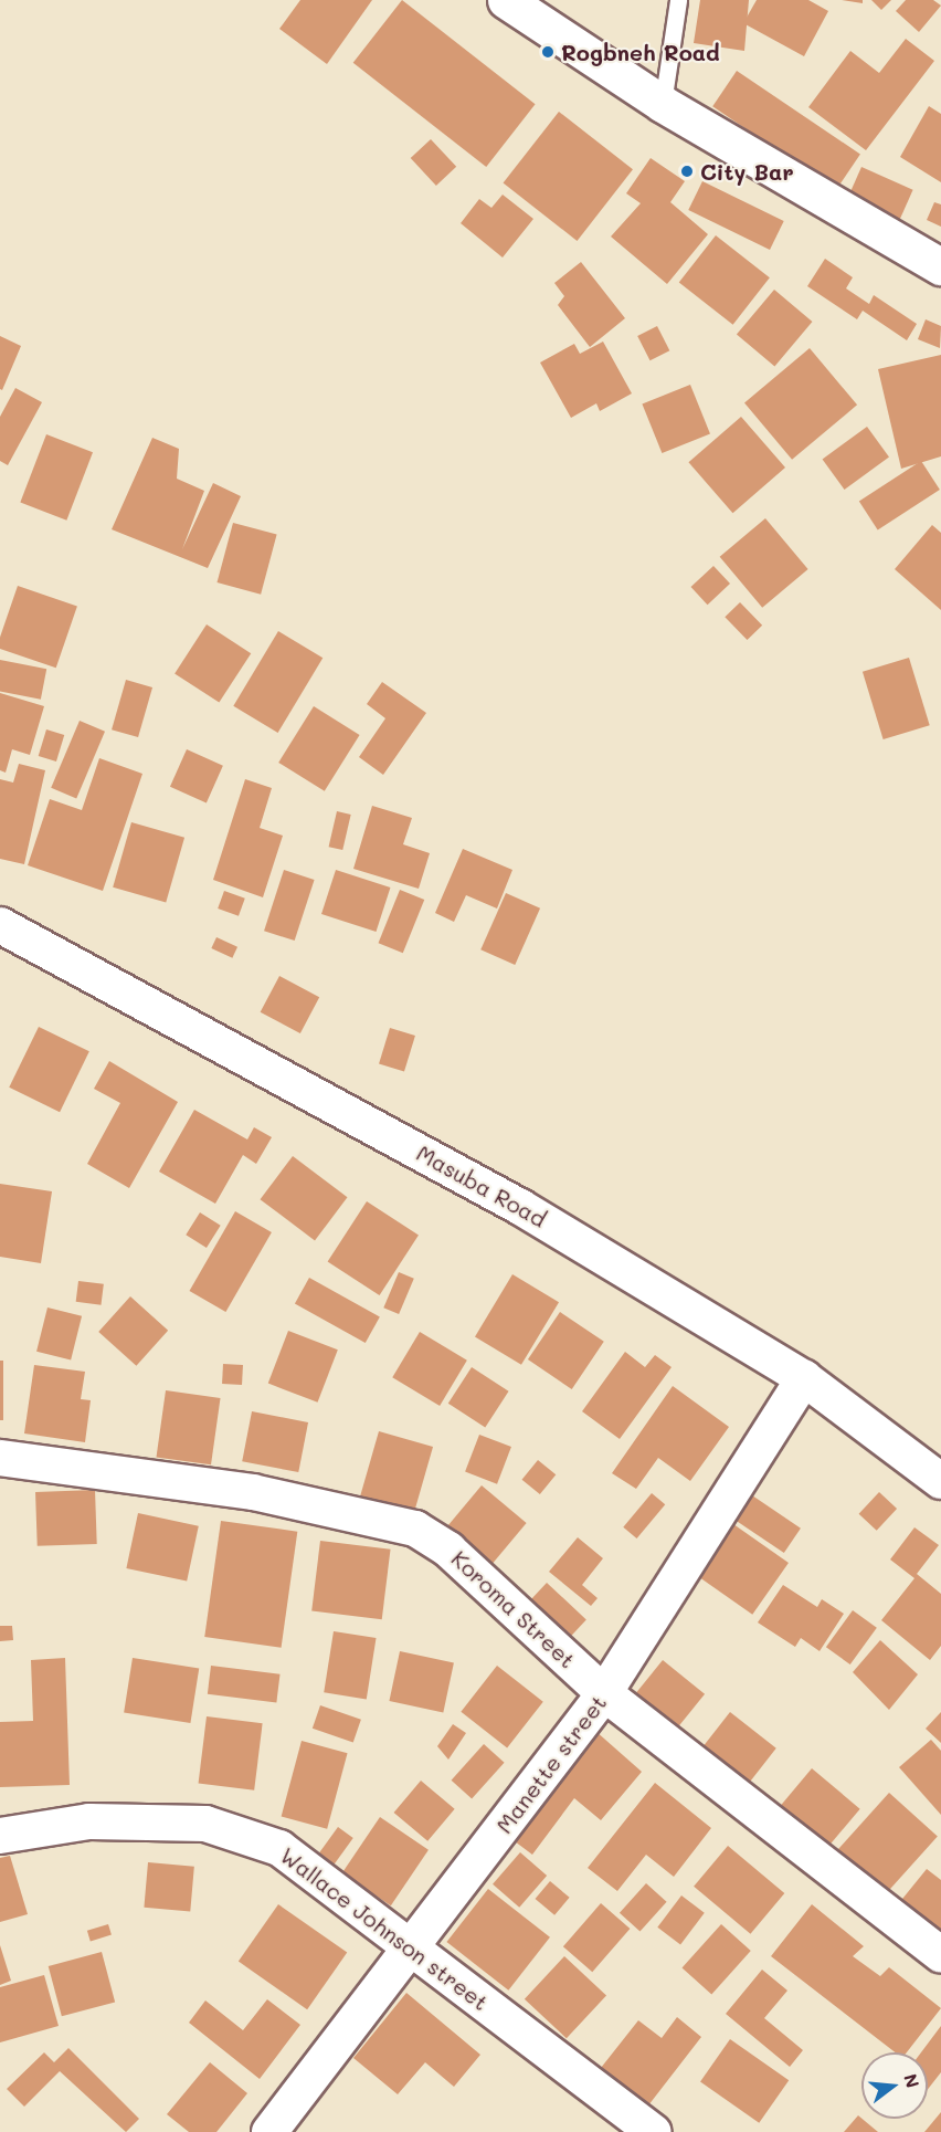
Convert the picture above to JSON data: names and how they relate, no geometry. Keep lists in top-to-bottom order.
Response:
{
  "streets": {
    "street": [
      "Masuba Road",
      "Koroma Street",
      "Manette street",
      "Wallace Johnson street"
    ]
  },
  "crossings": [
    ["Masuba Road", "Manette street"],
    ["Koroma Street", "Manette street"],
    ["Manette street", "Wallace Johnson street"]
  ],
  "places": ["Rogbneh Road", "City Bar"],
  "north": "right"
}
